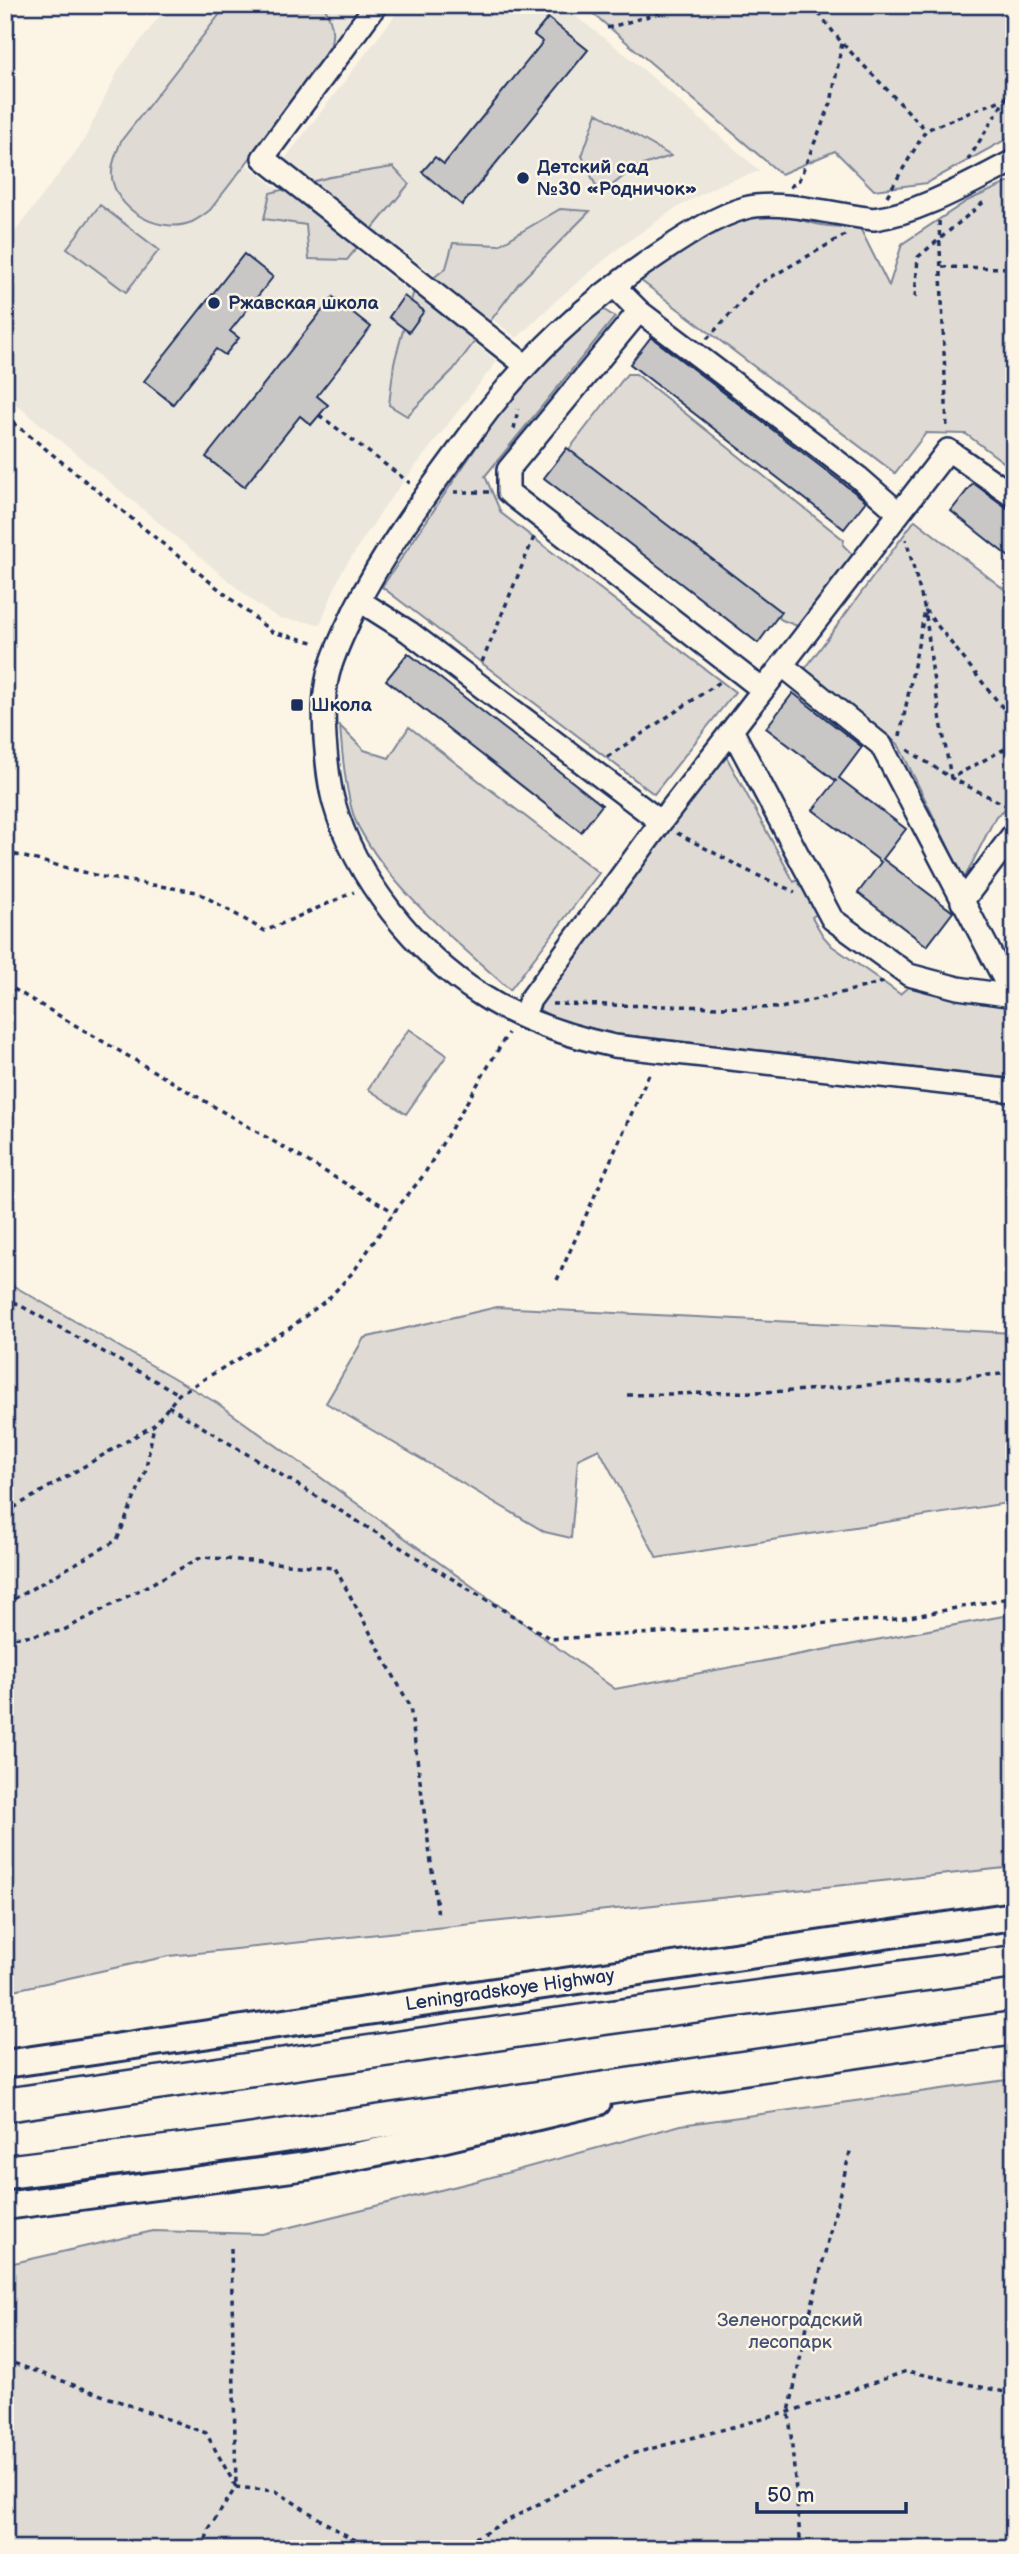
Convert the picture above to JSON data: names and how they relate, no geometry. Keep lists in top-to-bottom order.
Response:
{
  "streets": {
    "main road": ["Leningradskoye Highway"]
  },
  "parks": ["Зеленоградский лесопарк"],
  "places": {
    "other": ["Детский сад №30 «Родничок»", "Ржавская школа"],
    "transit": ["Школа"]
  },
  "scale_bar": "50 m"
}
